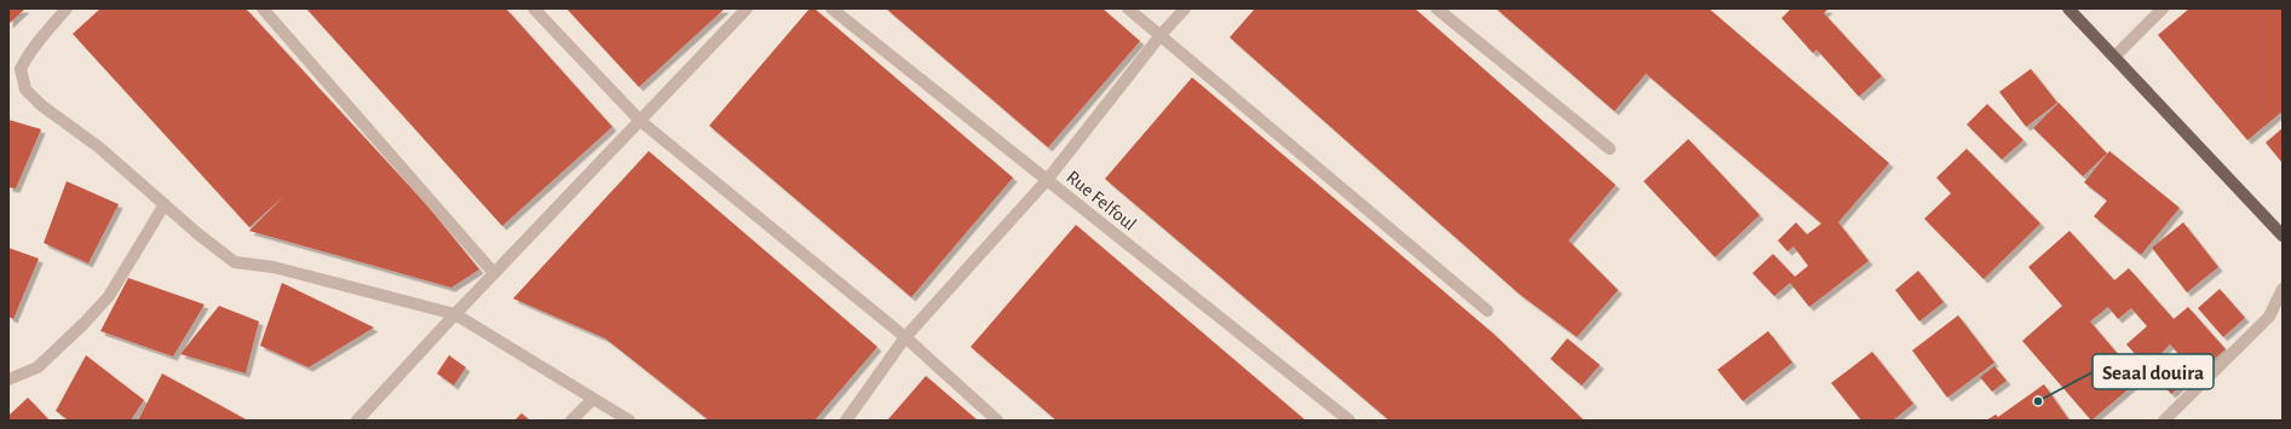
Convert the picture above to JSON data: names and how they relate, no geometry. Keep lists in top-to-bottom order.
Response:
{
  "streets": {
    "street": ["Rue Felfoul"]
  },
  "places": ["Seaal douira"]
}
